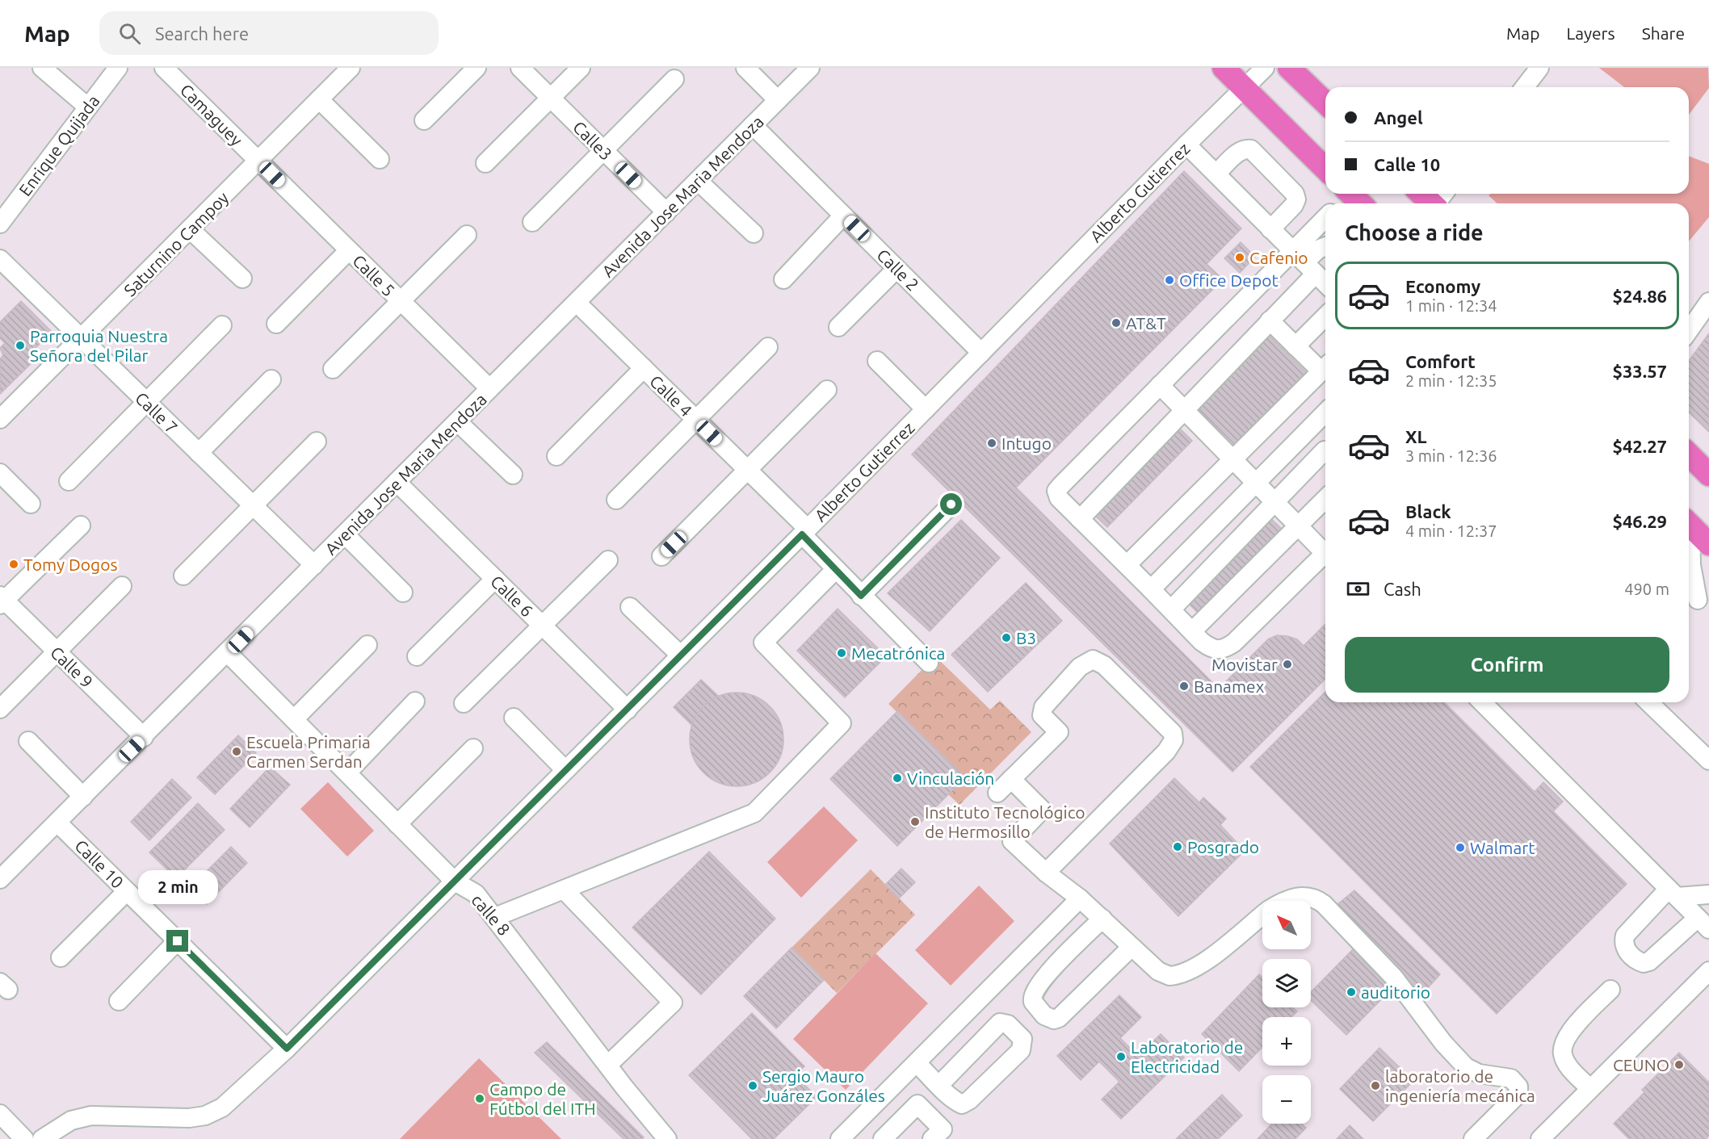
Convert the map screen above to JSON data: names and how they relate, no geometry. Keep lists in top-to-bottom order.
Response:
{
  "streets": {
    "street": [
      "Camaguey",
      "Calle3",
      "Enrique Quijada",
      "Alberto Gutierrez",
      "Avenida Jose Maria Mendoza",
      "Saturnino Campoy",
      "Calle 2",
      "Calle 5",
      "Calle 4",
      "Calle 7",
      "Calle 6",
      "Calle 9",
      "Calle 10",
      "calle 8"
    ]
  },
  "crossings": [
    ["Camaguey", "Saturnino Campoy"],
    ["Camaguey", "Calle 5"],
    ["Calle3", "Avenida Jose Maria Mendoza"],
    ["Alberto Gutierrez", "Calle 2"],
    ["Alberto Gutierrez", "Calle 4"],
    ["Alberto Gutierrez", "Calle 6"],
    ["Alberto Gutierrez", "Calle 10"],
    ["Alberto Gutierrez", "calle 8"],
    ["Avenida Jose Maria Mendoza", "Calle 2"],
    ["Avenida Jose Maria Mendoza", "Calle 5"],
    ["Avenida Jose Maria Mendoza", "Calle 4"],
    ["Avenida Jose Maria Mendoza", "Calle 7"],
    ["Avenida Jose Maria Mendoza", "Calle 6"],
    ["Avenida Jose Maria Mendoza", "Calle 9"],
    ["Avenida Jose Maria Mendoza", "Calle 10"],
    ["Avenida Jose Maria Mendoza", "calle 8"],
    ["Saturnino Campoy", "Calle 5"],
    ["Saturnino Campoy", "Calle 7"]
  ],
  "places": [
    "Cafenio",
    "Office Depot",
    "AT&T",
    "Parroquia Nuestra Señora del Pilar",
    "Intugo",
    "Tomy Dogos",
    "B3",
    "Mecatrónica",
    "Movistar",
    "Banamex",
    "Escuela Primaria Carmen Serdan",
    "Vinculación",
    "Instituto Tecnológico de Hermosillo",
    "Posgrado",
    "Walmart",
    "auditorio",
    "Laboratorio de Electricidad",
    "CEUNO",
    "Sergio Mauro Juárez Gonzáles",
    "laboratorio de ingeniería mecánica",
    "Campo de Fútbol del ITH"
  ],
  "north": "top left",
  "page": {
    "header": "Map",
    "search": "Search here",
    "nav": ["Map", "Layers", "Share"],
    "banner": ["Angel", "Calle 10"],
    "heading": "Choose a ride",
    "list": [
      {
        "name": "Economy",
        "note": "1 min · 12:34",
        "value": "$24.86"
      },
      {
        "name": "Comfort",
        "note": "2 min · 12:35",
        "value": "$33.57"
      },
      {
        "name": "XL",
        "note": "3 min · 12:36",
        "value": "$42.27"
      },
      {
        "name": "Black",
        "note": "4 min · 12:37",
        "value": "$46.29"
      }
    ],
    "pay": ["Cash", "490 m"],
    "buttons": "Confirm",
    "bubble": "2 min",
    "map_buttons": ["+", "−"]
  }
}
